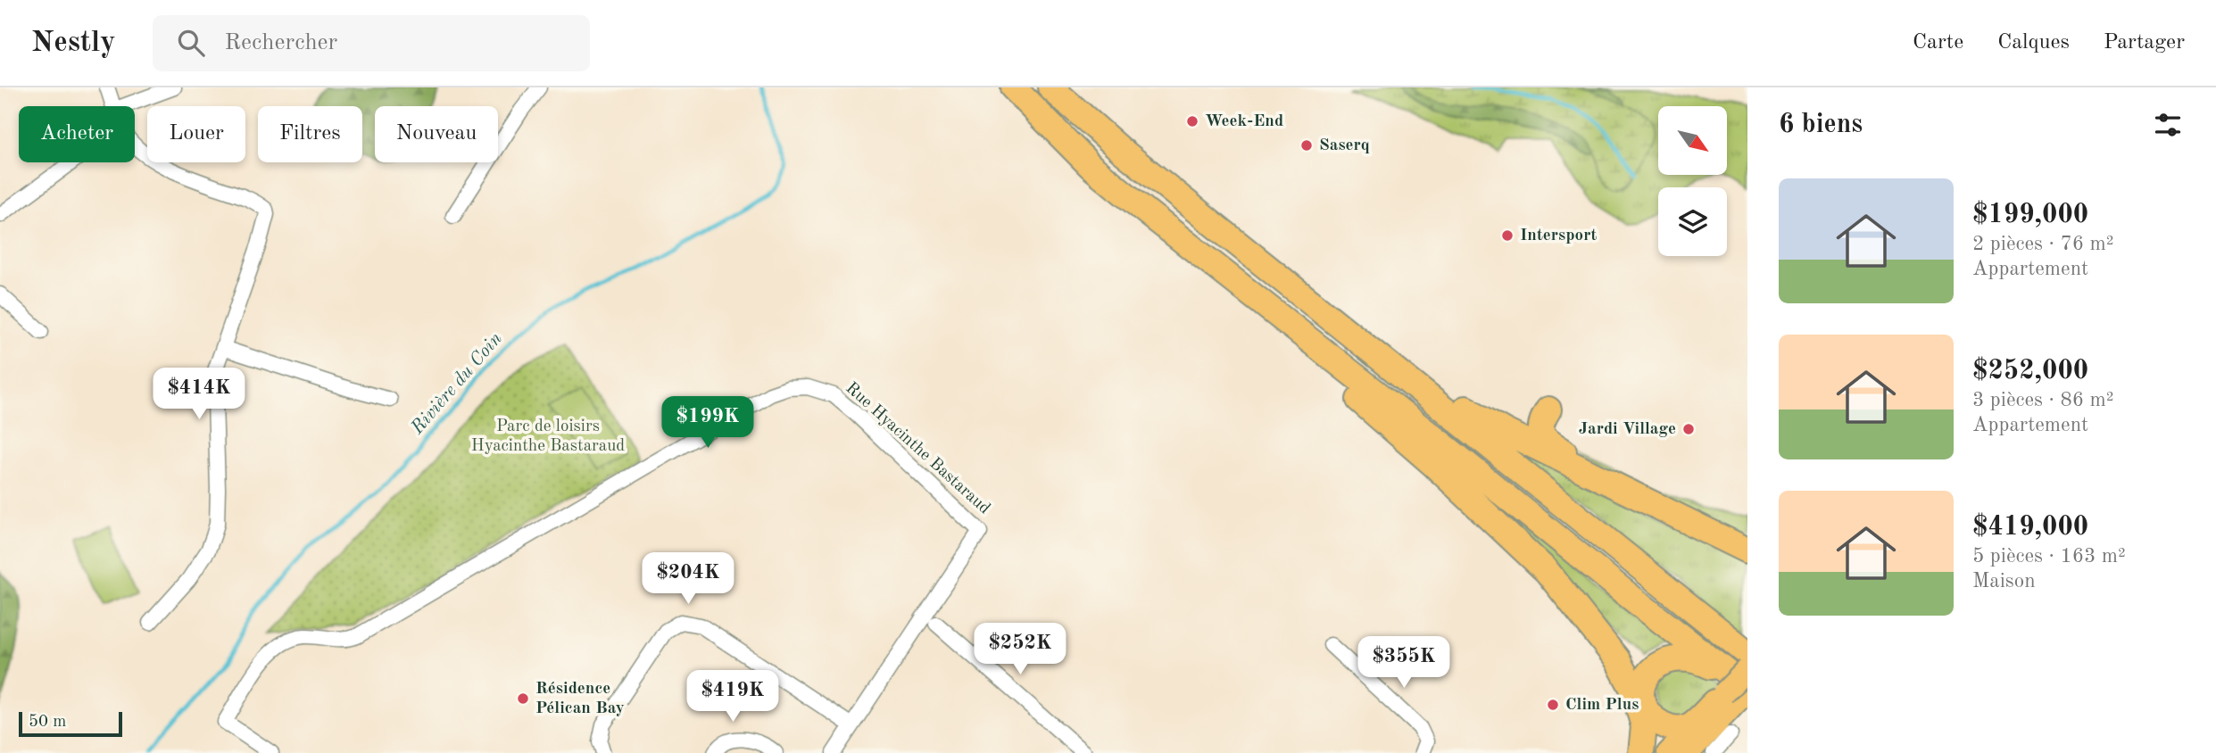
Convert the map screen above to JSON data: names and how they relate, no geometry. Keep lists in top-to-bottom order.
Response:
{
  "streets": {
    "street": ["Rue Hyacinthe Bastaraud"]
  },
  "water": ["Rivière du Coin"],
  "parks": ["Parc de loisirs Hyacinthe Bastaraud"],
  "places": [
    "Week-End",
    "Saserq",
    "Intersport",
    "Jardi Village",
    "Résidence Pélican Bay",
    "Clim Plus"
  ],
  "scale_bar": "50 m",
  "north": "bottom right",
  "page": {
    "header": "Nestly",
    "search": "Rechercher",
    "nav": ["Carte", "Calques", "Partager"],
    "heading": "6 biens",
    "chip": [
      "Acheter",
      "Louer",
      "Filtres",
      "Nouveau"
    ],
    "list": [
      {
        "name": "$199,000",
        "note": "2 pièces · 76 m² · Appartement"
      },
      {
        "name": "$252,000",
        "note": "3 pièces · 86 m² · Appartement"
      },
      {
        "name": "$419,000",
        "note": "5 pièces · 163 m² · Maison"
      }
    ],
    "price": [
      "$414K",
      "$199K",
      "$204K",
      "$252K",
      "$355K",
      "$419K"
    ],
    "scale": "50 m"
  }
}
